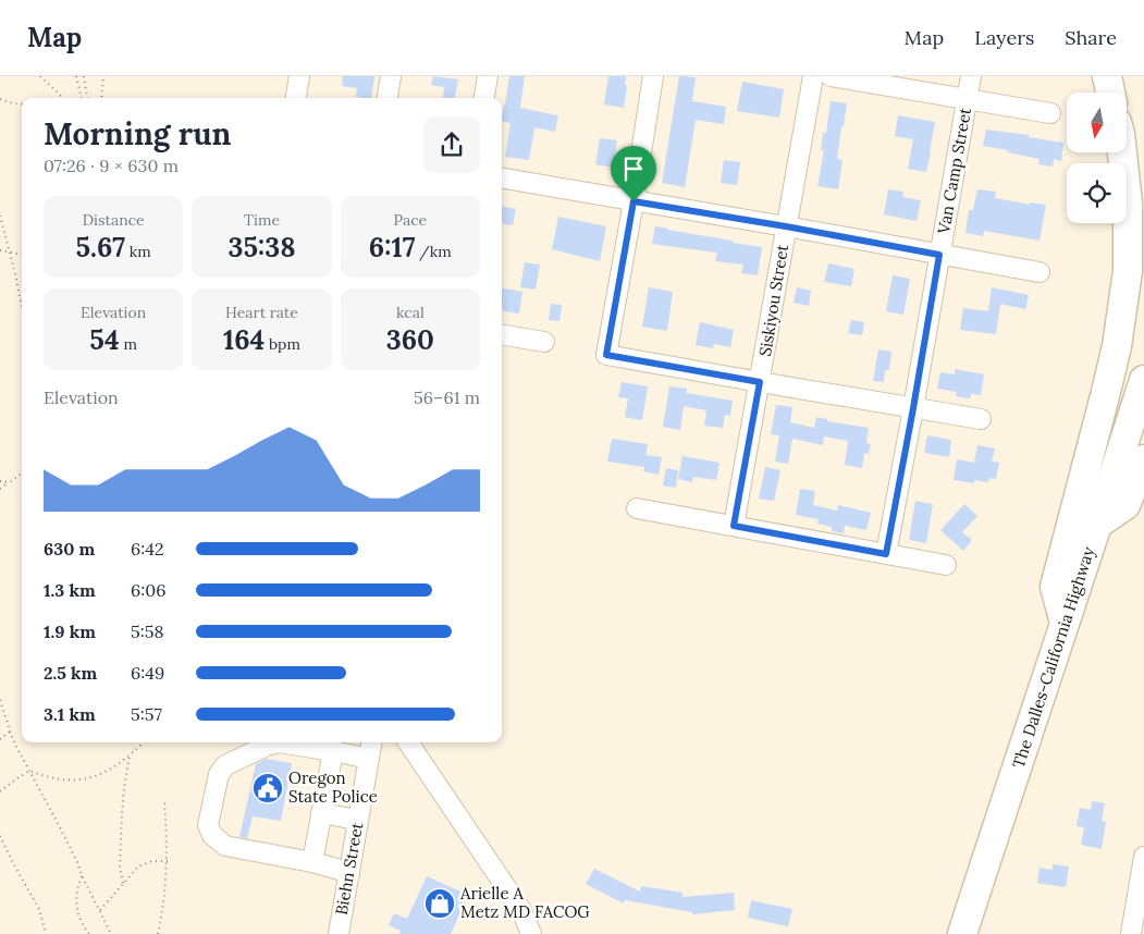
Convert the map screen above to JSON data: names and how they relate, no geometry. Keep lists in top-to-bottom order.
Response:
{
  "streets": {
    "highway": ["The Dalles-California Highway"],
    "street": ["Van Camp Street", "Siskiyou Street", "Biehn Street"]
  },
  "places": {
    "public building": ["Oregon State Police"],
    "shop": ["Arielle A Metz MD FACOG"]
  },
  "north": "bottom",
  "page": {
    "header": "Map",
    "nav": ["Map", "Layers", "Share"],
    "heading": ["Morning run", "07:26 · 9 × 630 m"],
    "stats": [
      ["Distance", "5.67 km"],
      ["Time", "35:38"],
      ["Pace", "6:17 /km"],
      ["Elevation", "54 m"],
      ["Heart rate", "164 bpm"],
      ["kcal", "360"]
    ],
    "chart": ["Elevation", "56–61 m"],
    "list": [
      {
        "name": "630 m",
        "note": "6:42"
      },
      {
        "name": "1.3 km",
        "note": "6:06"
      },
      {
        "name": "1.9 km",
        "note": "5:58"
      },
      {
        "name": "2.5 km",
        "note": "6:49"
      },
      {
        "name": "3.1 km",
        "note": "5:57"
      }
    ]
  }
}
